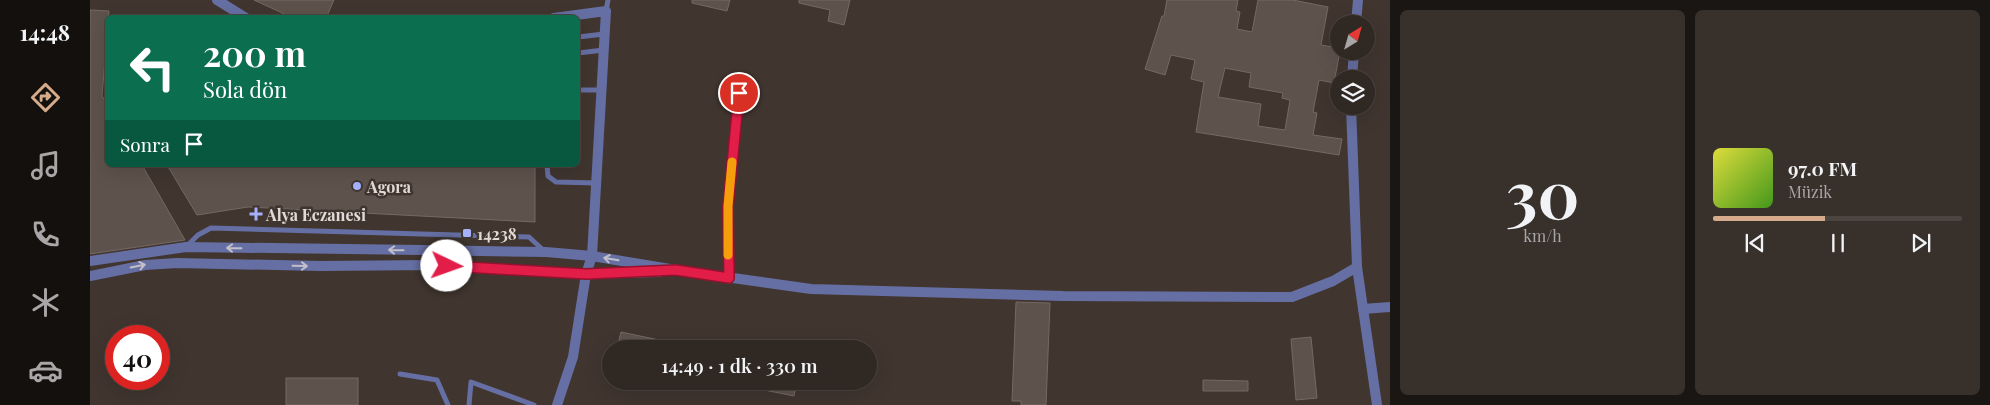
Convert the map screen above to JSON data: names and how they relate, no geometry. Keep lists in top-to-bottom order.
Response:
{
  "places": {
    "other": ["Agora"],
    "health": ["Alya Eczanesi"],
    "transit": ["14238"]
  },
  "north": "top right",
  "page": {
    "tabs": "14:48",
    "tile": ["30", "km/h"],
    "turn": ["200 m", "Sola dön"],
    "then": "Sonra",
    "song": ["97.0 FM", "Müzik"],
    "limit": "40",
    "trip": "14:49 · 1 dk · 330 m"
  }
}
